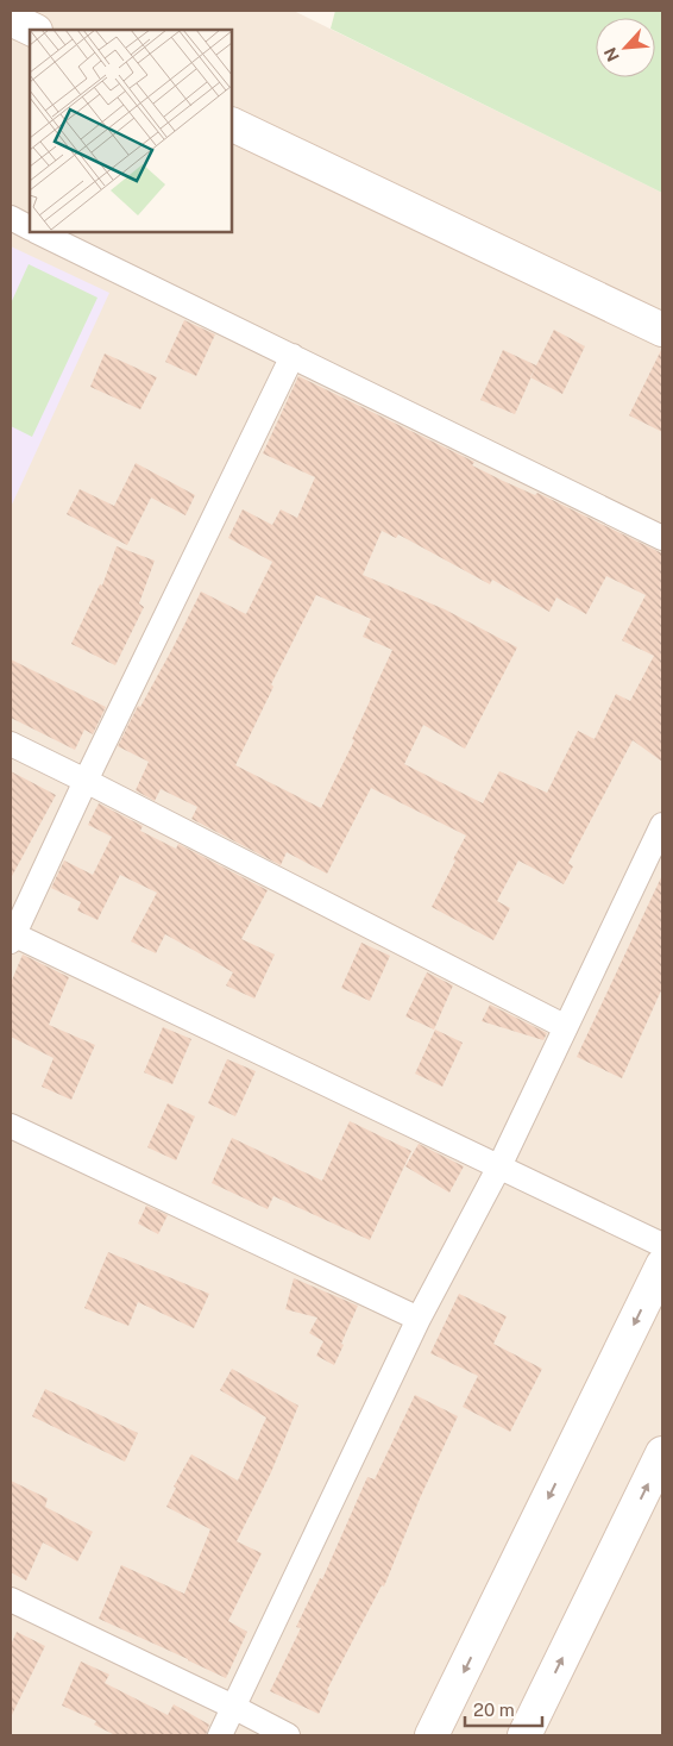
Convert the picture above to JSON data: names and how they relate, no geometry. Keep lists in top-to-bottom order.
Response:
{
  "scale_bar": "20 m",
  "north": "bottom left"
}
